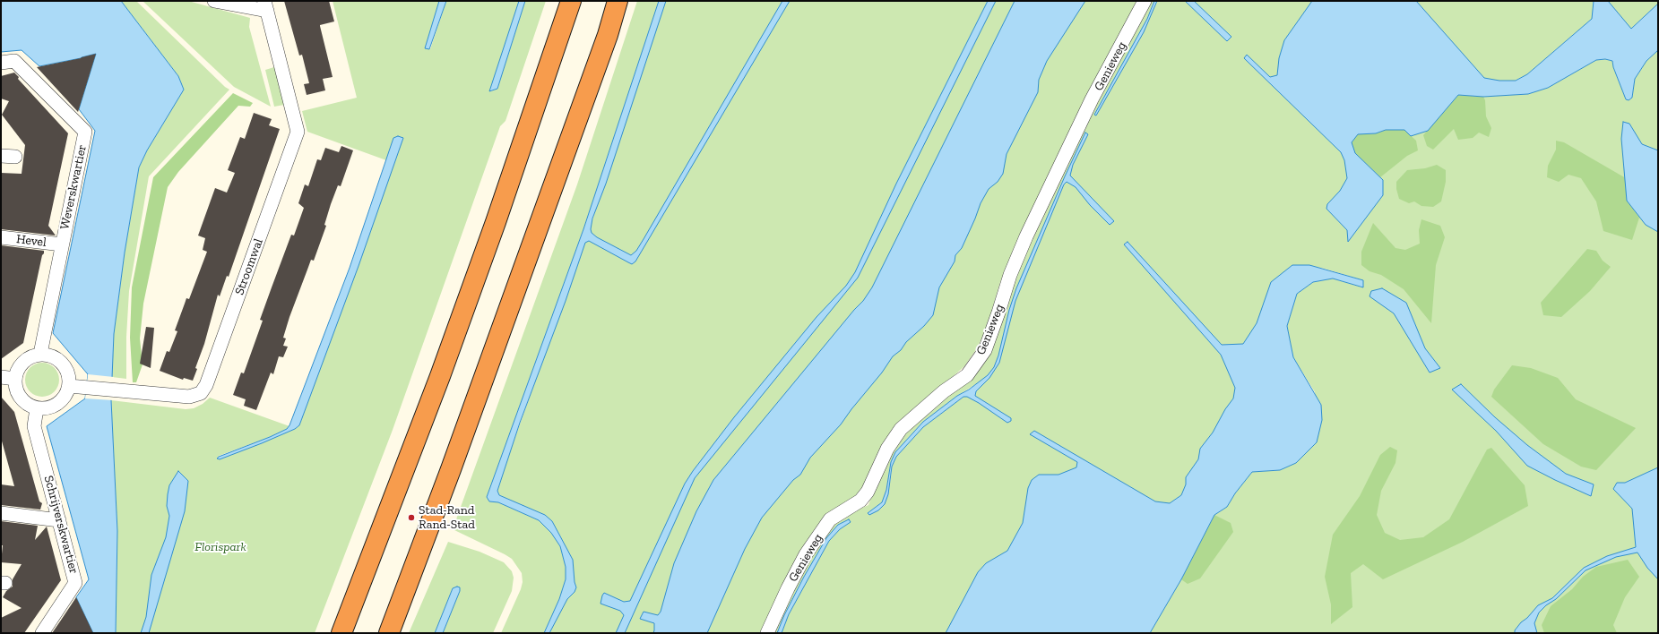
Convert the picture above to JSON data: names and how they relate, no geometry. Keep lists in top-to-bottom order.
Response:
{
  "streets": {
    "street": [
      "Genieweg",
      "Weverskwartier",
      "Hevel",
      "Stroomwal",
      "Schrijverskwartier"
    ]
  },
  "crossings": [
    ["Weverskwartier", "Hevel"],
    ["Weverskwartier", "Stroomwal"],
    ["Weverskwartier", "Schrijverskwartier"],
    ["Stroomwal", "Schrijverskwartier"]
  ],
  "parks": ["Florispark"],
  "places": ["Stad-Rand Rand-Stad"]
}
